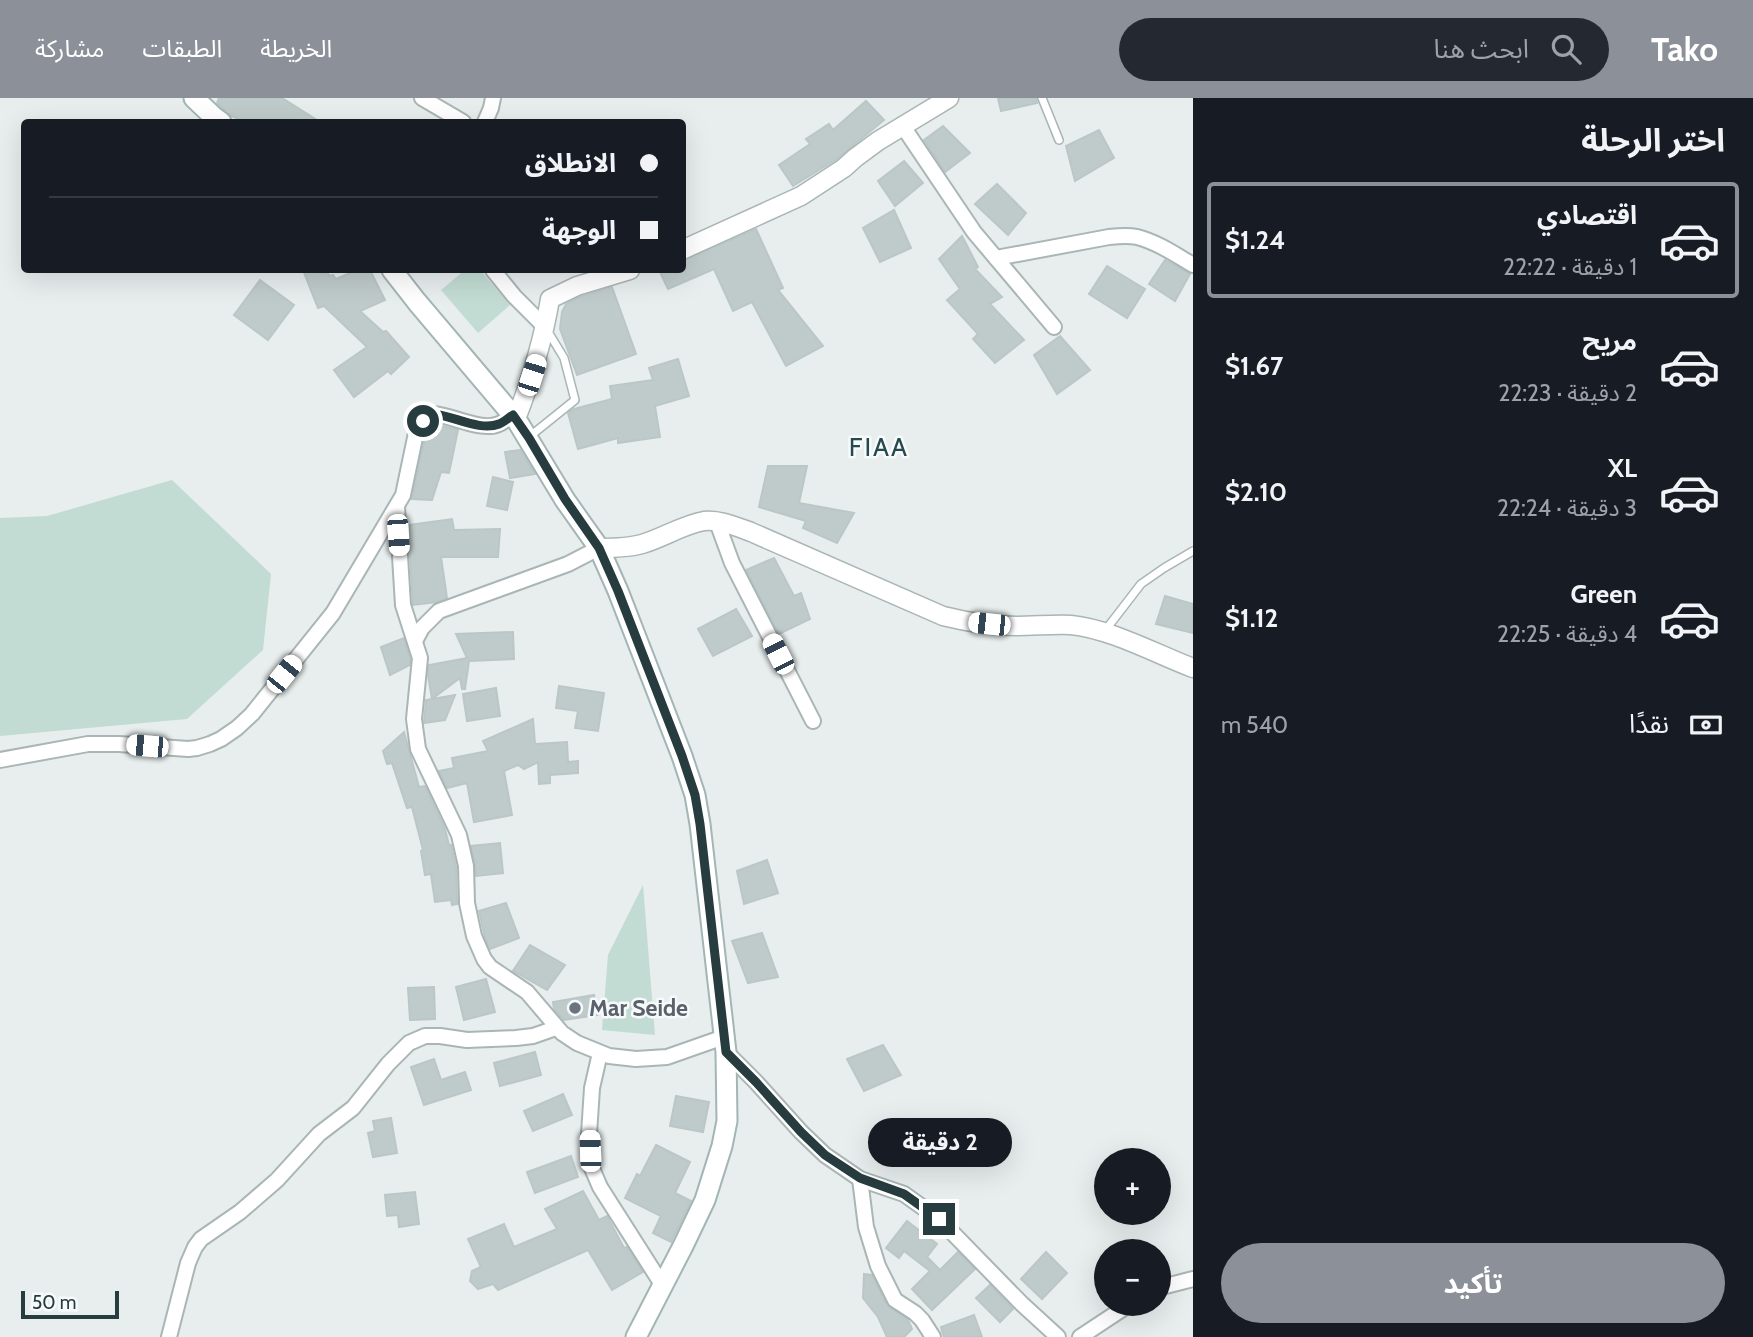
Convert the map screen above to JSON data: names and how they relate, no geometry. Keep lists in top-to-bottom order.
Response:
{
  "districts": ["FIAA"],
  "places": ["Mar Seide"],
  "scale_bar": "50 m",
  "page": {
    "header": "Tako",
    "search": "ابحث هنا",
    "nav": ["الخريطة", "الطبقات", "مشاركة"],
    "heading": "اختر الرحلة",
    "banner": ["الانطلاق", "الوجهة"],
    "list": [
      {
        "name": "اقتصادي",
        "note": "1 دقيقة · 22:22",
        "value": "$1.24"
      },
      {
        "name": "مريح",
        "note": "2 دقيقة · 22:23",
        "value": "$1.67"
      },
      {
        "name": "XL",
        "note": "3 دقيقة · 22:24",
        "value": "$2.10"
      },
      {
        "name": "Green",
        "note": "4 دقيقة · 22:25",
        "value": "$1.12"
      }
    ],
    "pay": ["نقدًا", "540 m"],
    "bubble": "2 دقيقة",
    "map_buttons": ["+", "−"],
    "buttons": "تأكيد",
    "scale": "50 m"
  }
}
